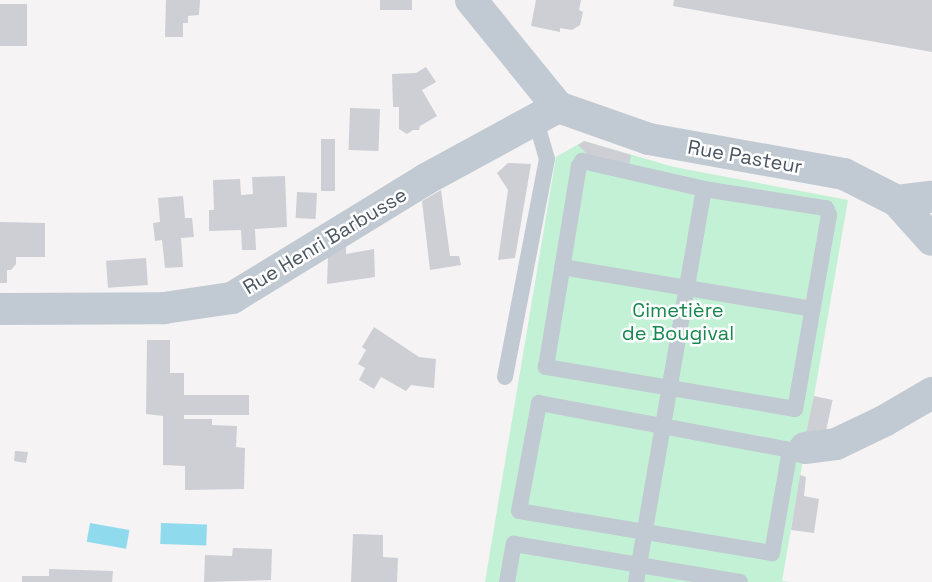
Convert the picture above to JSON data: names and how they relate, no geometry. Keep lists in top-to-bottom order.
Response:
{
  "streets": {
    "street": ["Rue Pasteur", "Rue Henri Barbusse"]
  },
  "crossings": [
    ["Rue Pasteur", "Rue Henri Barbusse"]
  ],
  "parks": ["Cimetière de Bougival"]
}
